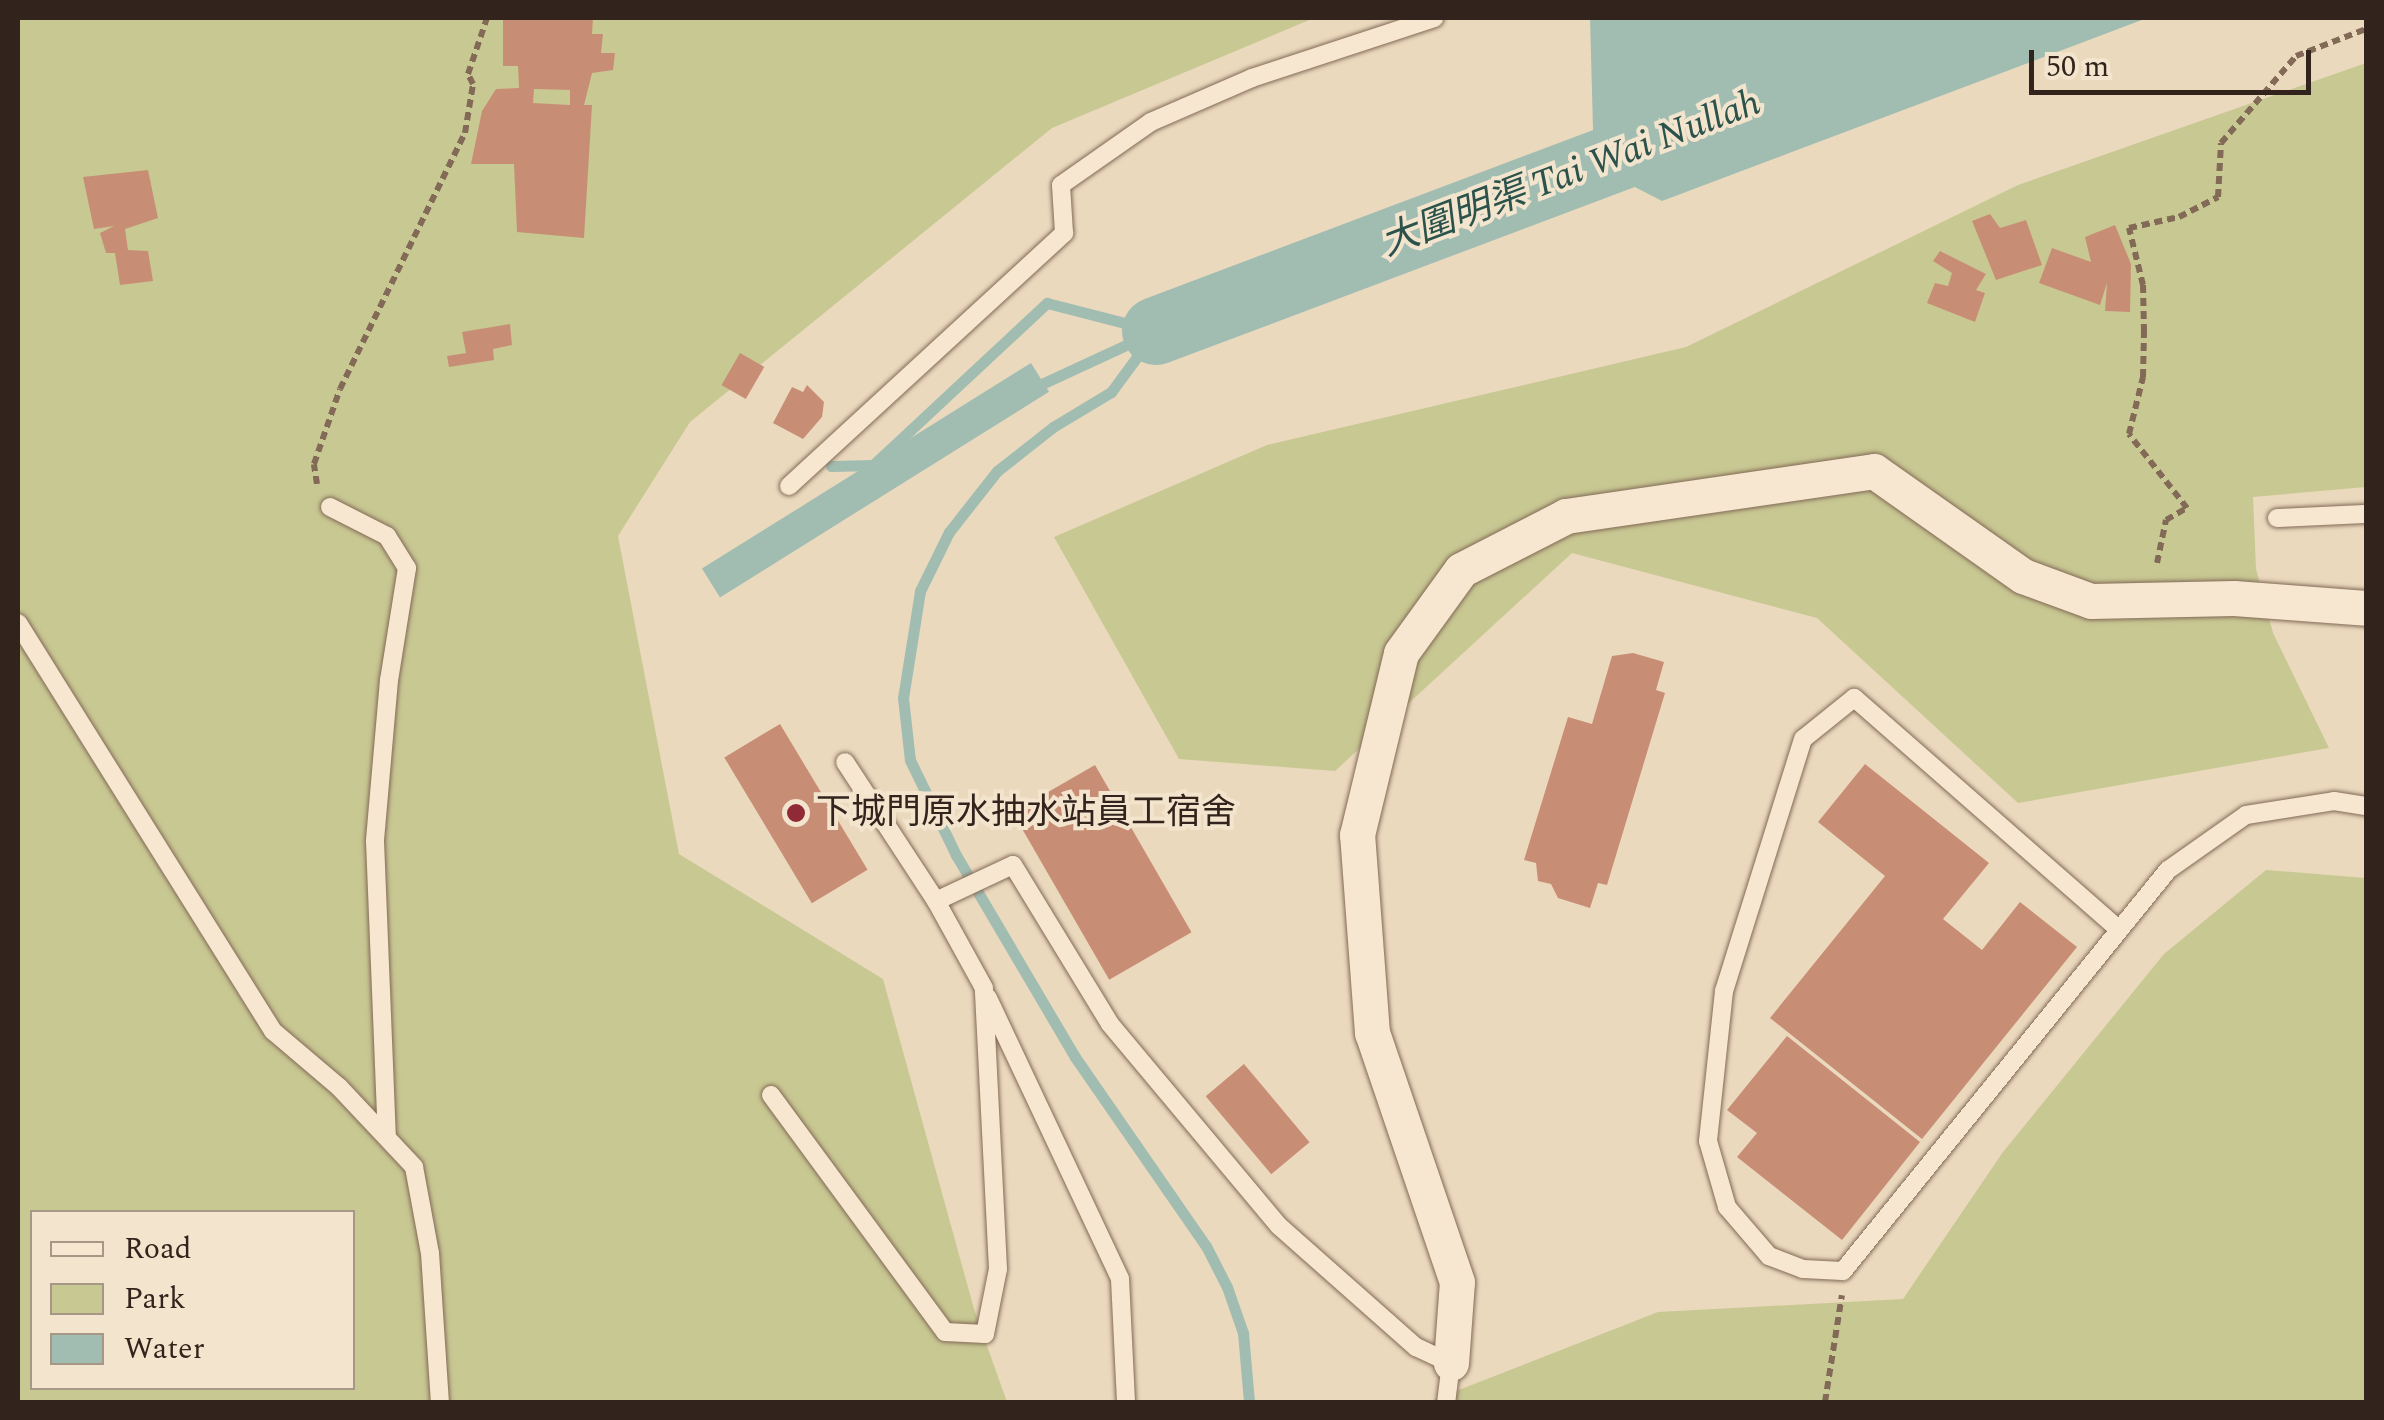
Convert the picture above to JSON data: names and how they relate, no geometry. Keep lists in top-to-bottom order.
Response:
{
  "water": ["大圍明渠 Tai Wai Nullah"],
  "places": ["下城門原水抽水站員工宿舍"],
  "legend": ["Road", "Park", "Water"],
  "scale_bar": "50 m"
}
